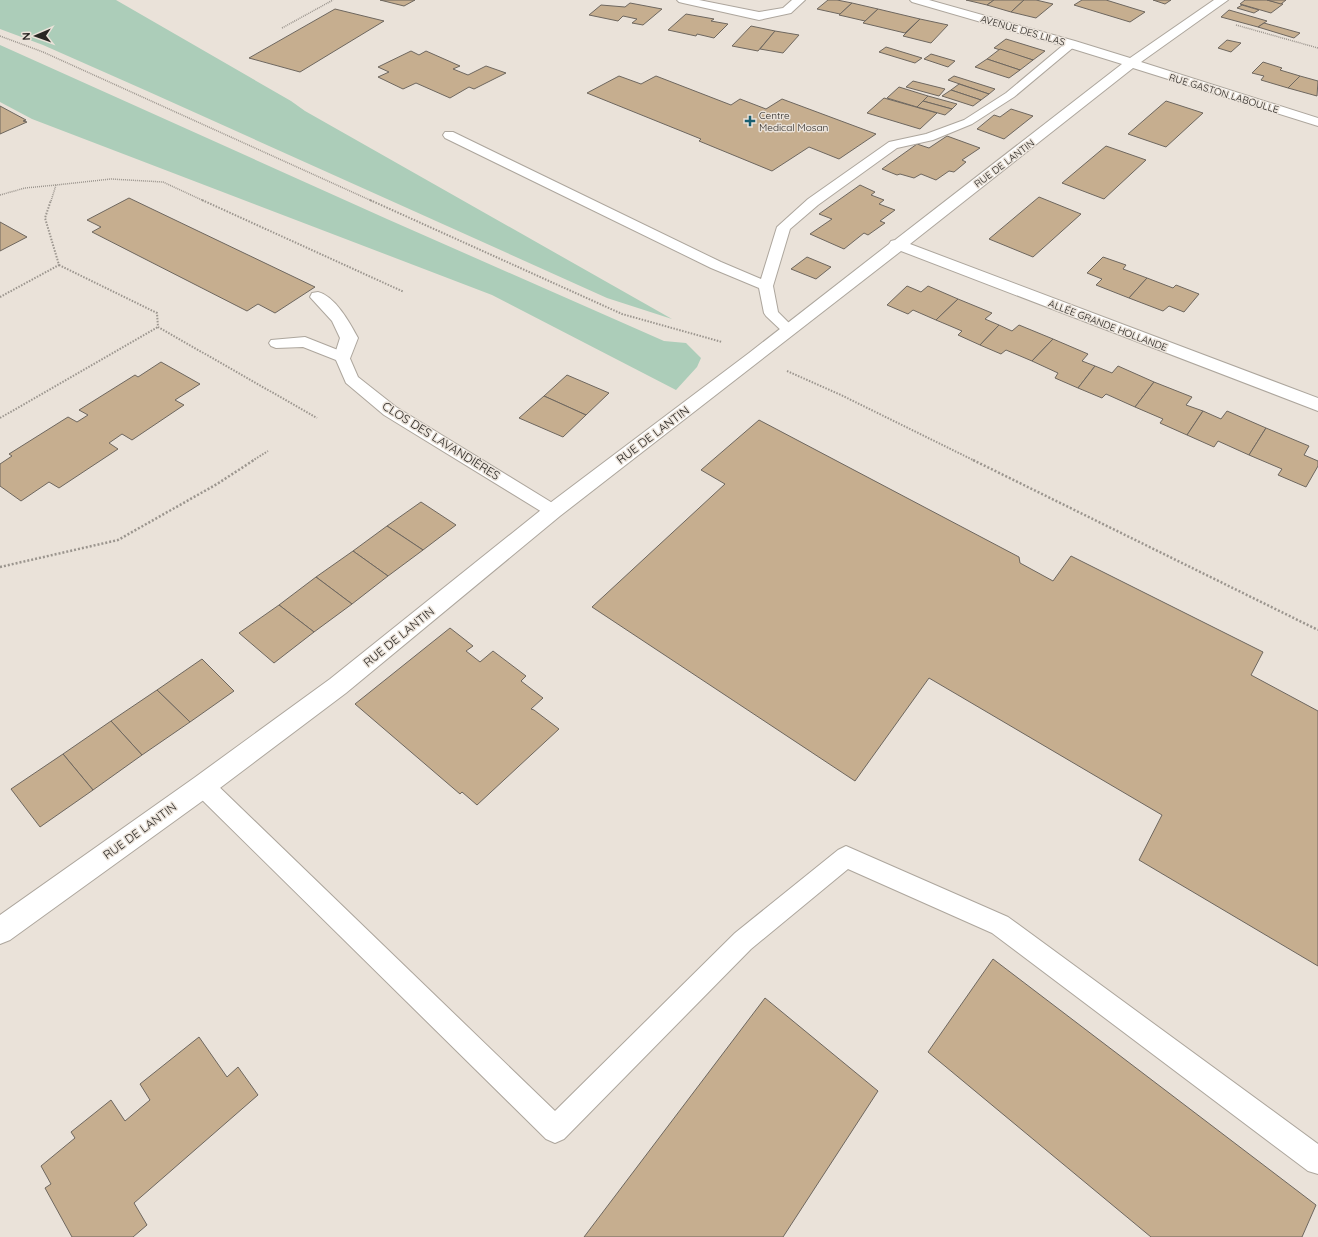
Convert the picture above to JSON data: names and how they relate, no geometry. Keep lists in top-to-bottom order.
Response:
{
  "streets": {
    "street": [
      "AVENUE DES LILAS",
      "RUE GASTON LABOULLE",
      "RUE DE LANTIN",
      "ALLÉE GRANDE HOLLANDE"
    ],
    "lane": ["CLOS DES LAVANDIÈRES"]
  },
  "crossings": [
    ["AVENUE DES LILAS", "RUE GASTON LABOULLE"],
    ["AVENUE DES LILAS", "RUE DE LANTIN"],
    ["RUE GASTON LABOULLE", "RUE DE LANTIN"],
    ["RUE DE LANTIN", "ALLÉE GRANDE HOLLANDE"],
    ["RUE DE LANTIN", "CLOS DES LAVANDIÈRES"]
  ],
  "places": {
    "health": ["Centre Medical Mosan"]
  },
  "north": "left"
}
